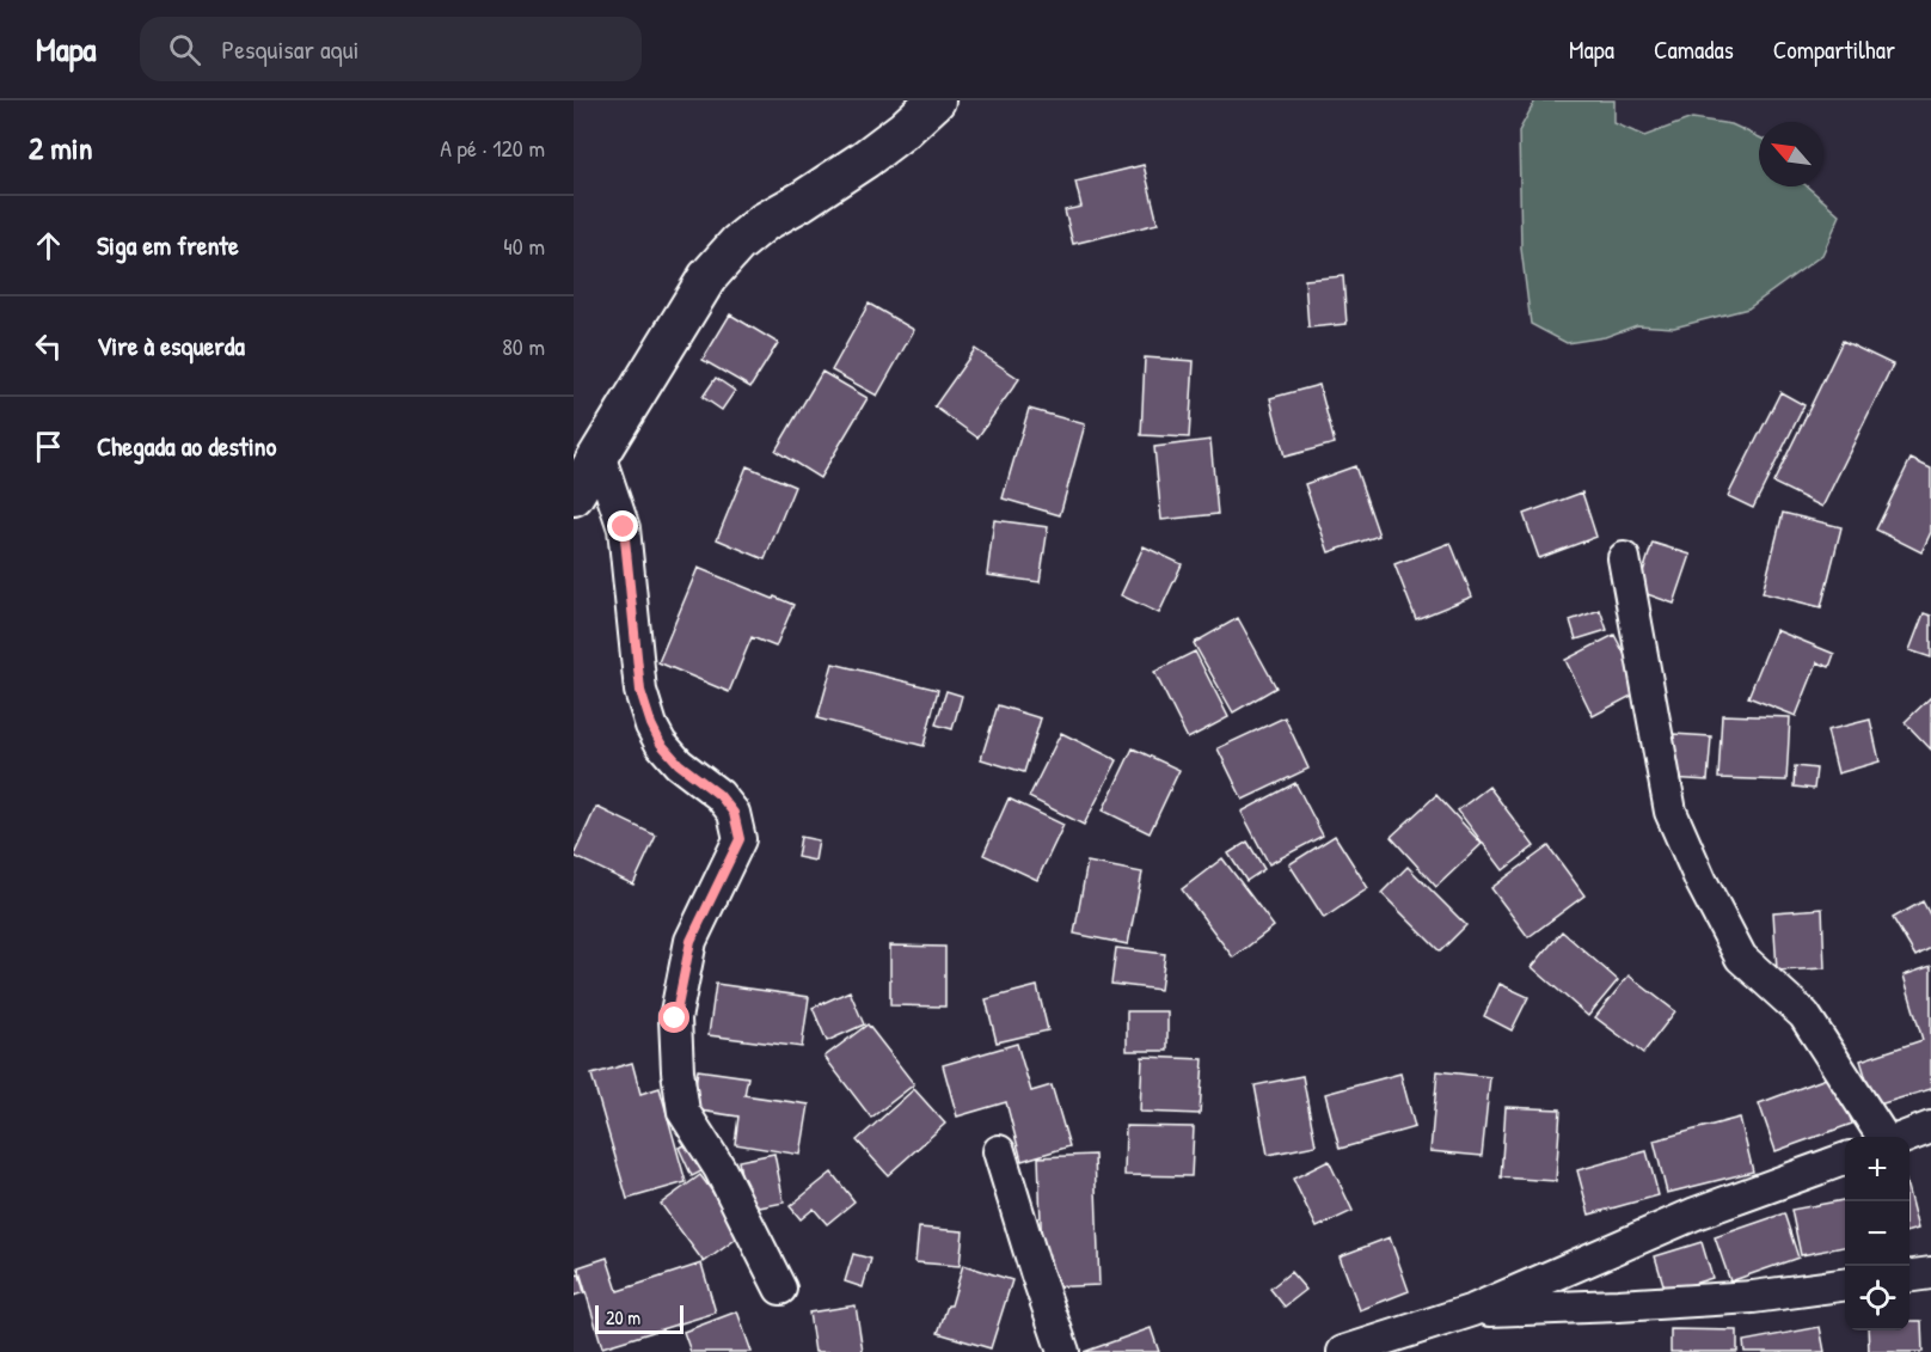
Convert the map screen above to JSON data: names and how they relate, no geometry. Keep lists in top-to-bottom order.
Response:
{
  "scale_bar": "20 m",
  "north": "top left",
  "page": {
    "header": "Mapa",
    "search": "Pesquisar aqui",
    "nav": ["Mapa", "Camadas", "Compartilhar"],
    "heading": ["2 min", "A pé · 120 m"],
    "list": [
      ["Siga em frente", "40 m"],
      ["Vire à esquerda", "80 m"],
      "Chegada ao destino"
    ],
    "map_buttons": ["+", "−"],
    "scale": "20 m"
  }
}
